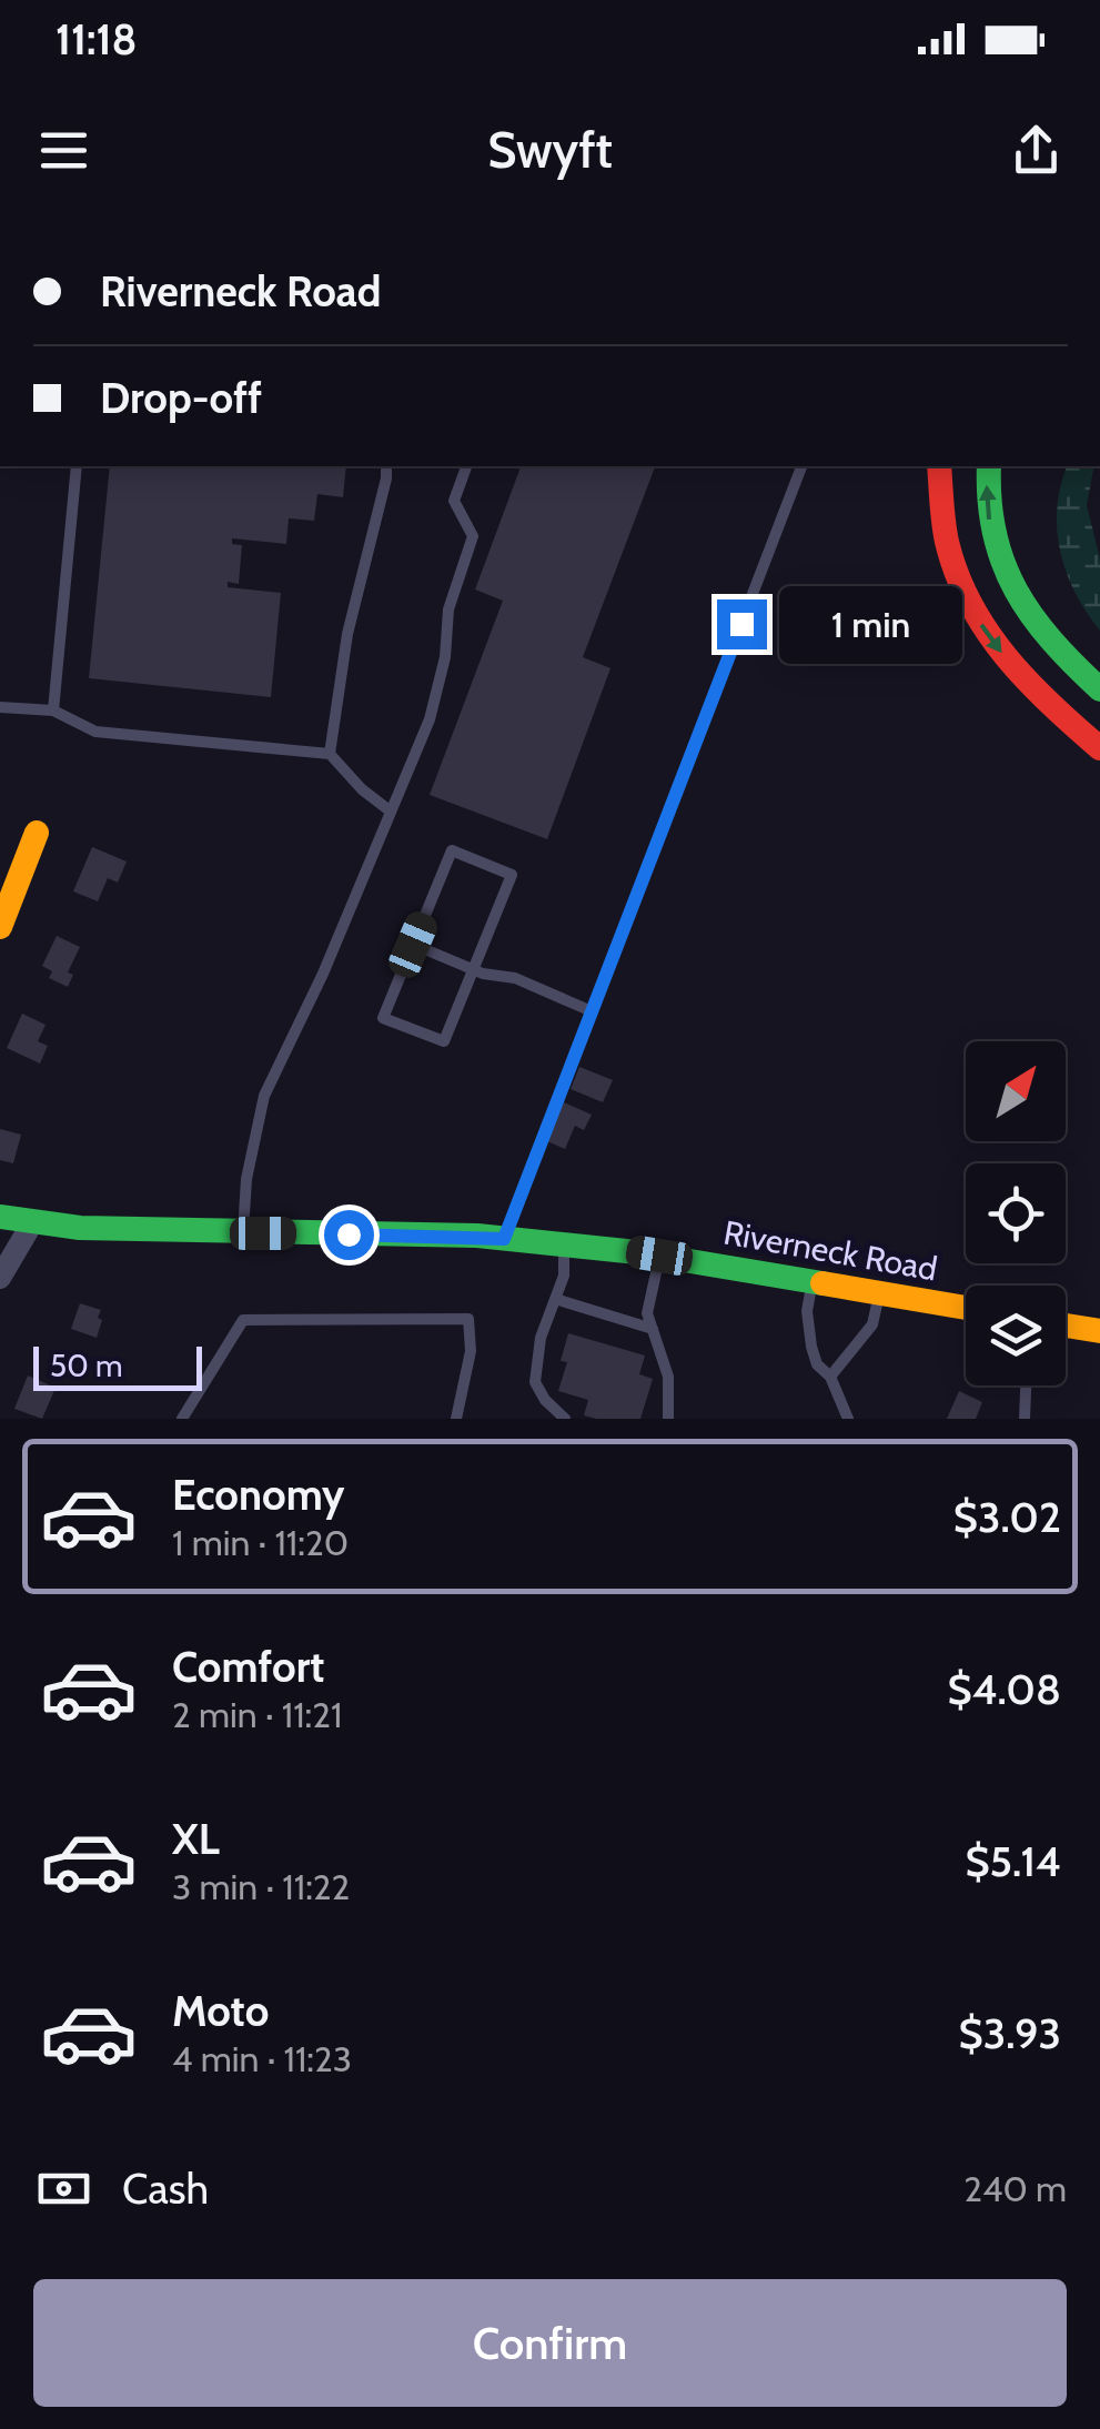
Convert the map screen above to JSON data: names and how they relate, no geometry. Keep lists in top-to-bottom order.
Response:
{
  "streets": {
    "main road": ["Riverneck Road"]
  },
  "scale_bar": "50 m",
  "north": "top right",
  "page": {
    "status": "11:18",
    "header": "Swyft",
    "banner": ["Riverneck Road", "Drop-off"],
    "bubble": "1 min",
    "scale": "50 m",
    "list": [
      {
        "name": "Economy",
        "note": "1 min · 11:20",
        "value": "$3.02"
      },
      {
        "name": "Comfort",
        "note": "2 min · 11:21",
        "value": "$4.08"
      },
      {
        "name": "XL",
        "note": "3 min · 11:22",
        "value": "$5.14"
      },
      {
        "name": "Moto",
        "note": "4 min · 11:23",
        "value": "$3.93"
      }
    ],
    "pay": ["Cash", "240 m"],
    "buttons": "Confirm"
  }
}
